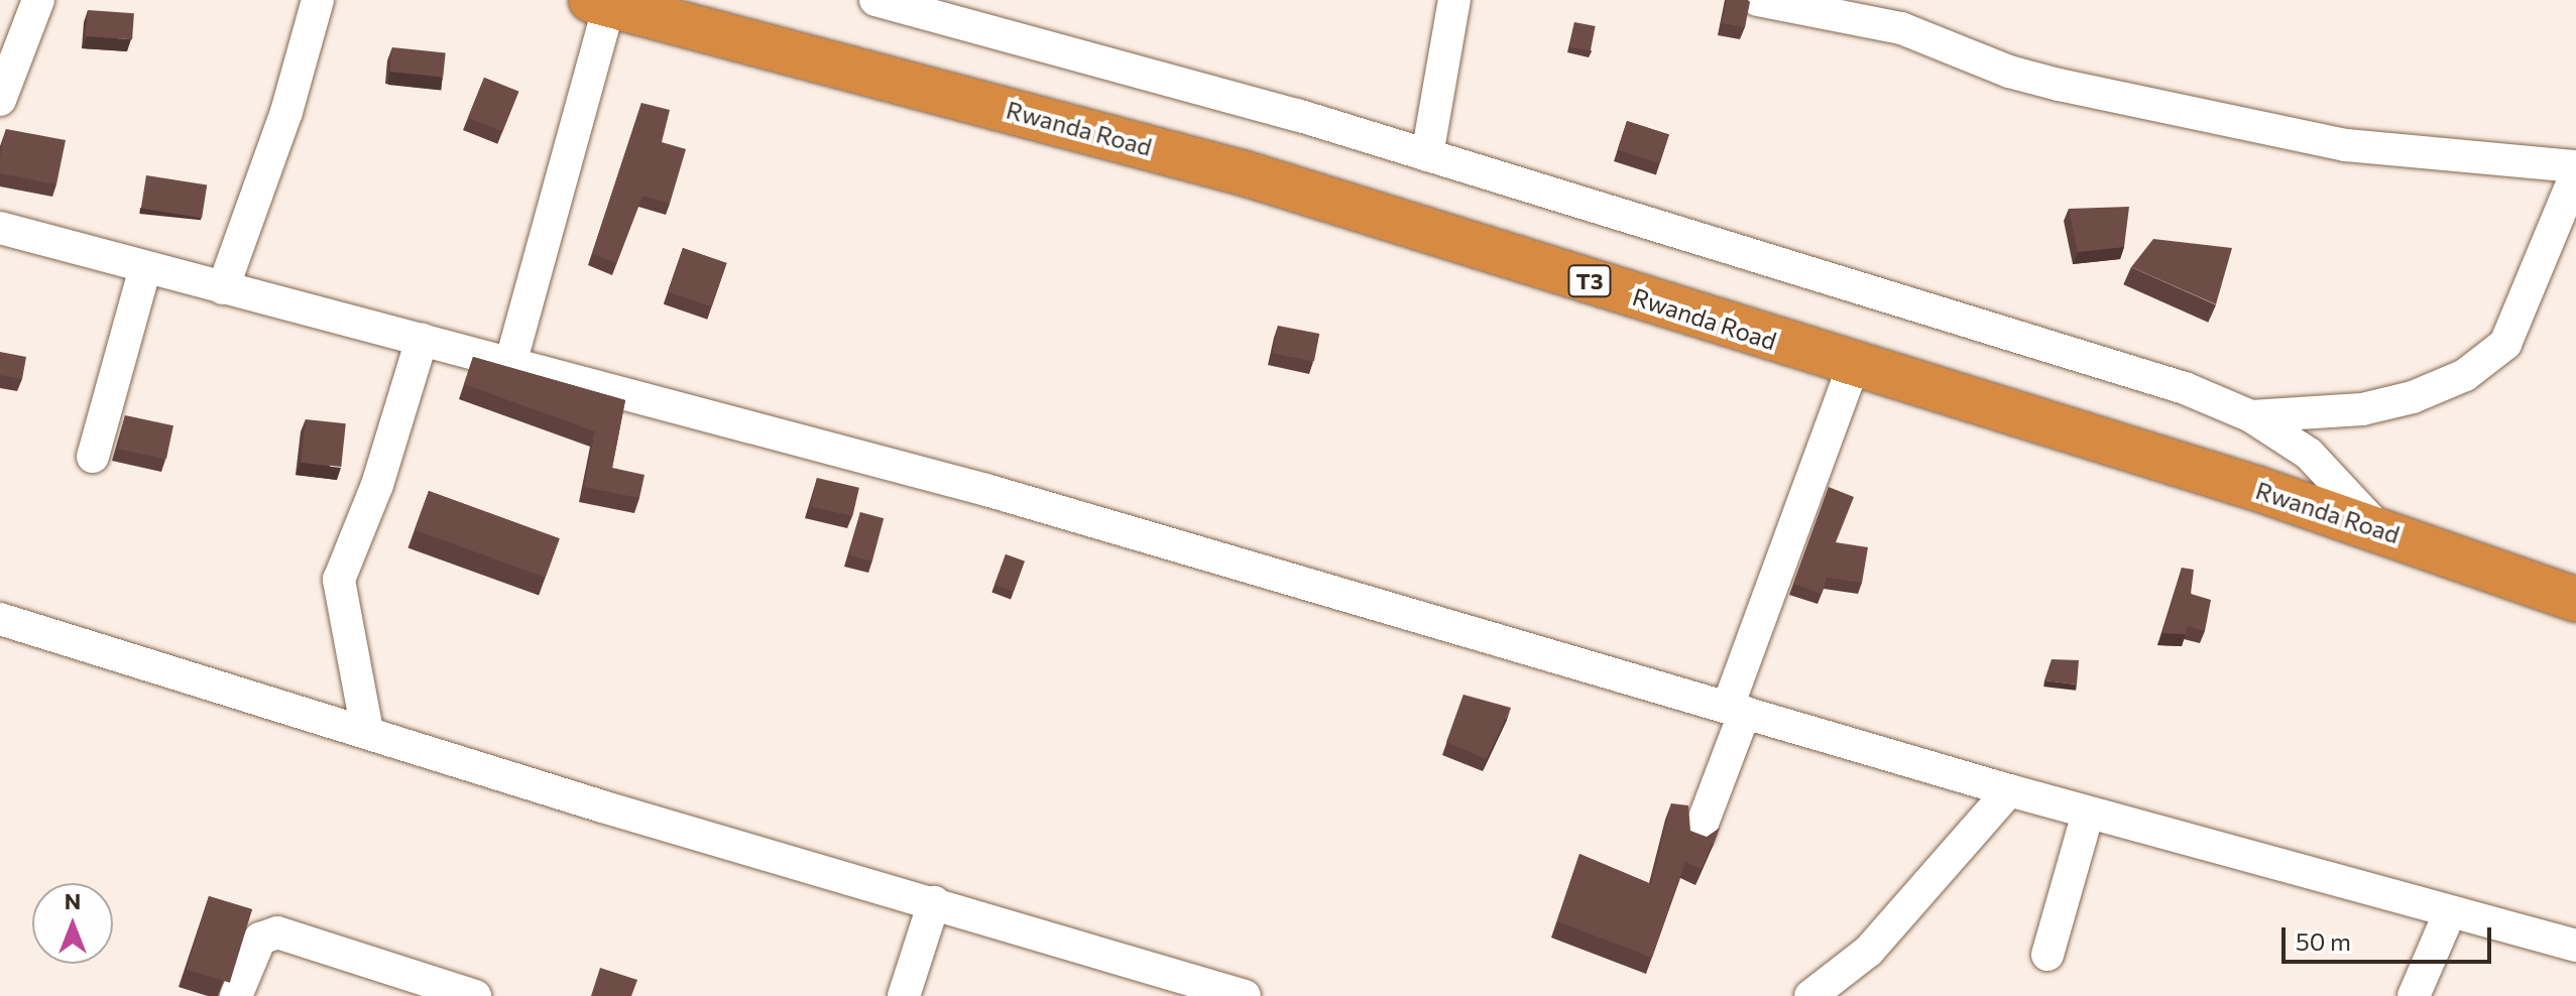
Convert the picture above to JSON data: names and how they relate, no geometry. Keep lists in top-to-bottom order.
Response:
{
  "streets": {
    "highway": ["Rwanda Road", "T3"]
  },
  "scale_bar": "50 m",
  "north": "top"
}
